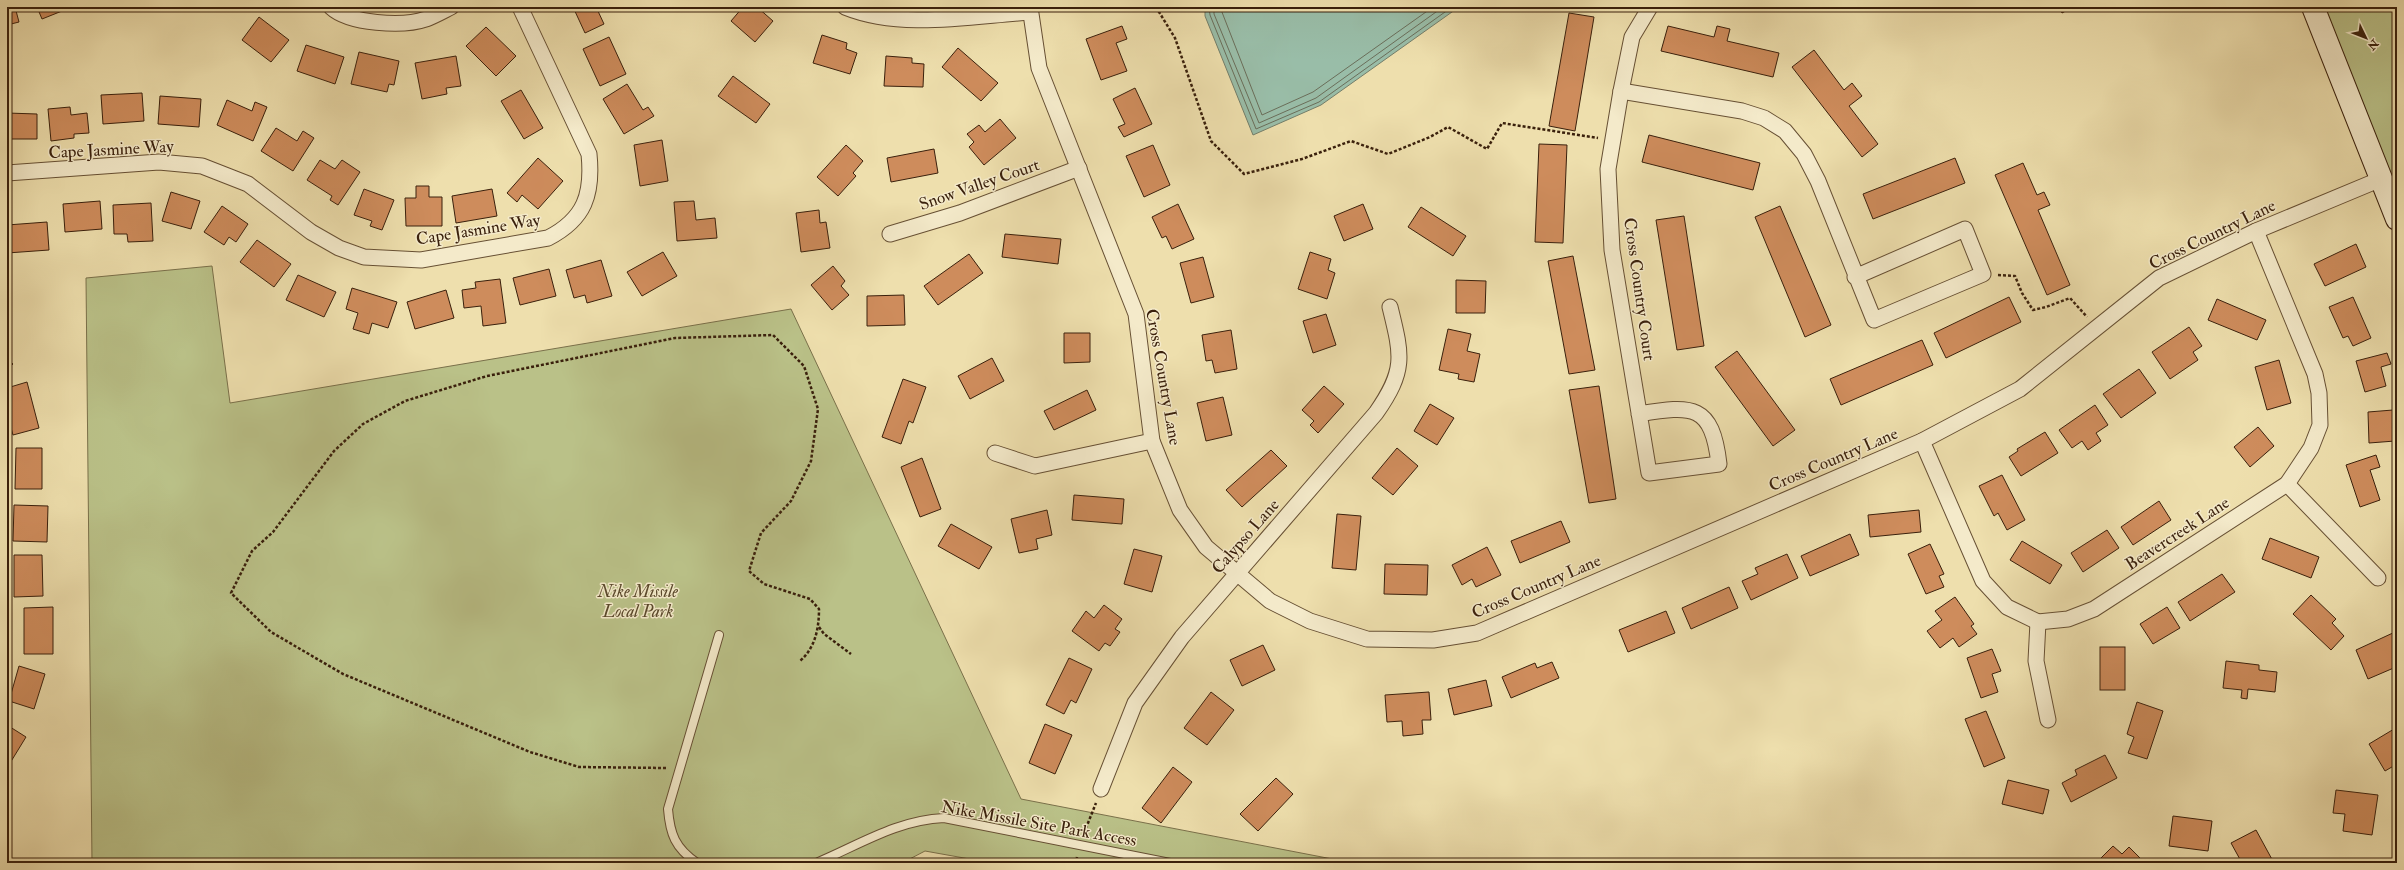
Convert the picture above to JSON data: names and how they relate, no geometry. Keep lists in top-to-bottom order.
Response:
{
  "streets": {
    "street": [
      "Cape Jasmine Way",
      "Snow Valley Court",
      "Cross Country Lane",
      "Cross Country Court",
      "Beavercreek Lane",
      "Calypso Lane"
    ],
    "lane": ["Nike Missile Site Park Access"]
  },
  "crossings": [
    ["Snow Valley Court", "Cross Country Lane"],
    ["Cross Country Lane", "Beavercreek Lane"],
    ["Cross Country Lane", "Calypso Lane"]
  ],
  "parks": ["Nike Missile Local Park"],
  "north": "bottom right"
}
